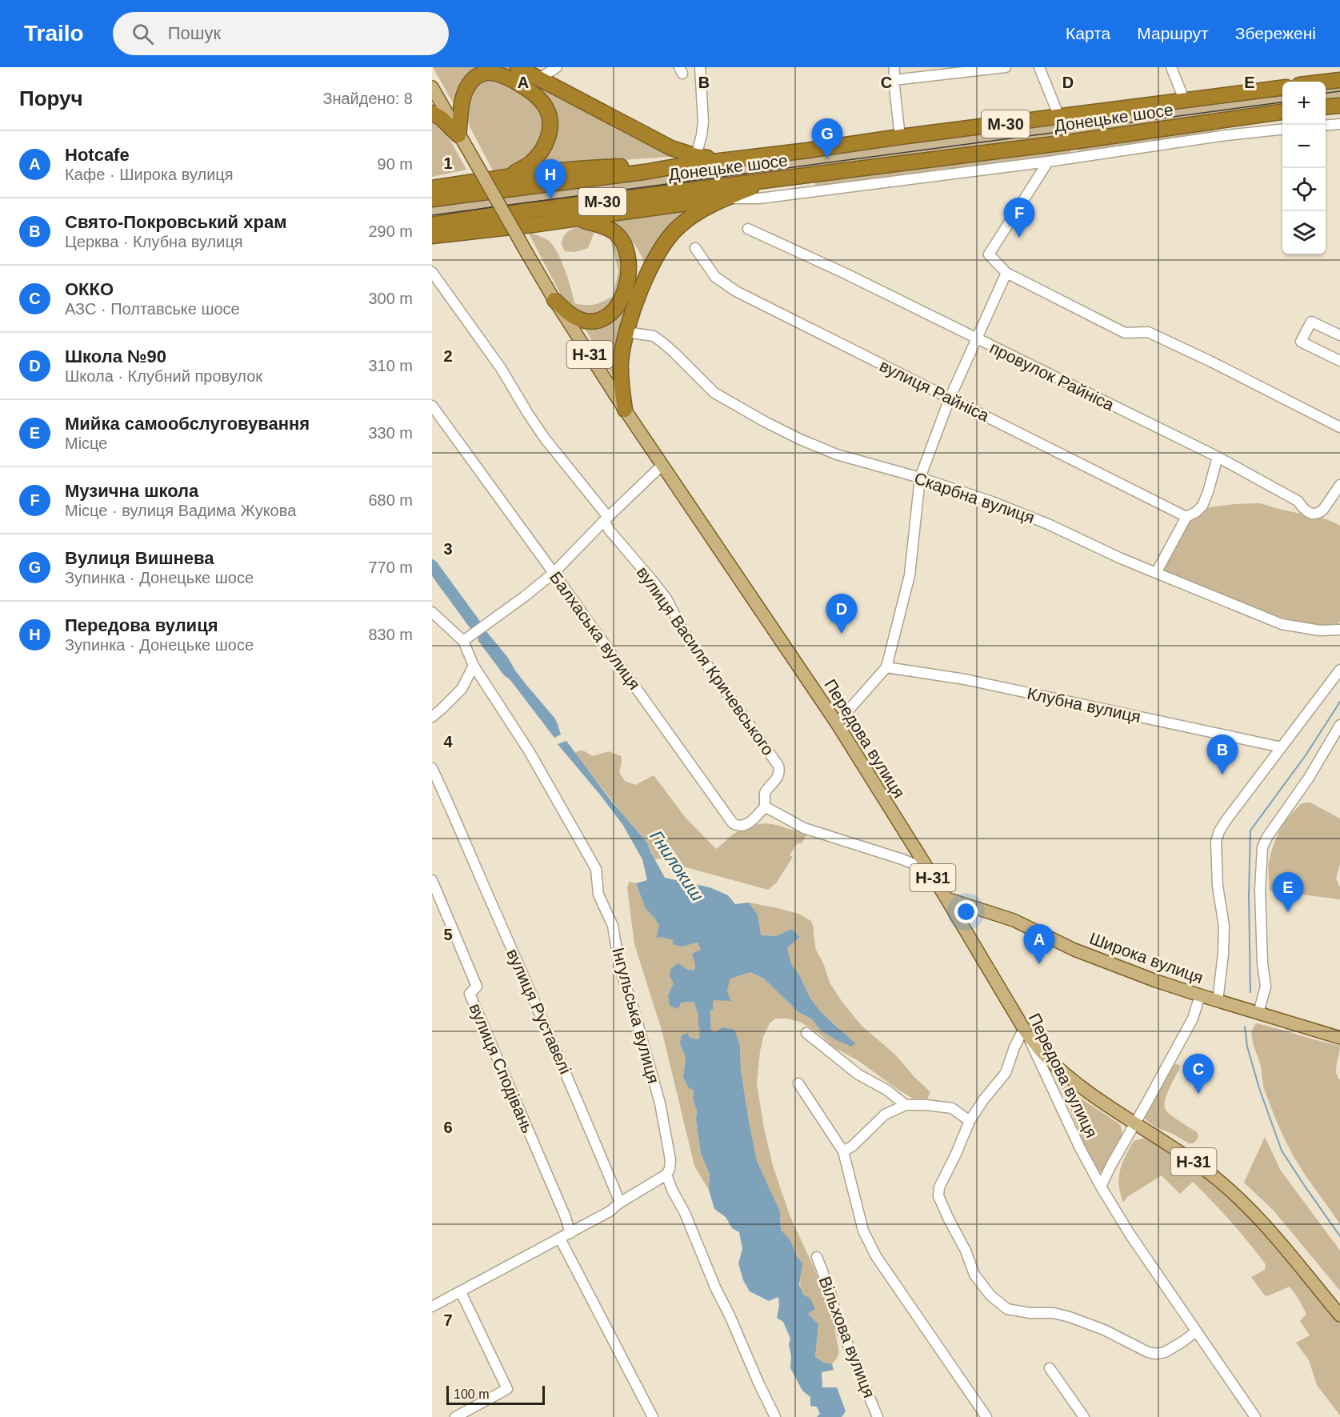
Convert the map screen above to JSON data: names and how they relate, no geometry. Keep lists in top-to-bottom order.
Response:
{
  "streets": {
    "highway": ["Донецьке шосе", "М-30"],
    "main road": ["Н-31", "Передова вулиця", "Широка вулиця"],
    "street": [
      "провулок Райніса",
      "вулиця Райніса",
      "Скарбна вулиця",
      "Балхаська вулиця",
      "вулиця Василя Кричевського",
      "Клубна вулиця",
      "вулиця Руставелі",
      "Інгульська вулиця",
      "вулиця Сподівань",
      "Вільхова вулиця"
    ]
  },
  "crossings": [
    ["Н-31", "Передова вулиця"],
    ["Балхаська вулиця", "вулиця Василя Кричевського"],
    ["Передова вулиця", "Широка вулиця"]
  ],
  "water": ["Гнилокиш"],
  "scale_bar": "100 m",
  "page": {
    "header": "Trailo",
    "search": "Пошук",
    "nav": ["Карта", "Маршрут", "Збережені"],
    "heading": ["Поруч", "Знайдено: 8"],
    "map_buttons": ["+", "−"],
    "pins": [
      "G",
      "H",
      "F",
      "D",
      "B",
      "E",
      "A",
      "C"
    ],
    "list": [
      {
        "mark": "A",
        "name": "Hotcafe",
        "note": "Кафе · Широка вулиця",
        "value": "90 m"
      },
      {
        "mark": "B",
        "name": "Свято-Покровський храм",
        "note": "Церква · Клубна вулиця",
        "value": "290 m"
      },
      {
        "mark": "C",
        "name": "ОККО",
        "note": "АЗС · Полтавське шосе",
        "value": "300 m"
      },
      {
        "mark": "D",
        "name": "Школа №90",
        "note": "Школа · Клубний провулок",
        "value": "310 m"
      },
      {
        "mark": "E",
        "name": "Мийка самообслуговування",
        "note": "Місце",
        "value": "330 m"
      },
      {
        "mark": "F",
        "name": "Музична школа",
        "note": "Місце · вулиця Вадима Жукова",
        "value": "680 m"
      },
      {
        "mark": "G",
        "name": "Вулиця Вишнева",
        "note": "Зупинка · Донецьке шосе",
        "value": "770 m"
      },
      {
        "mark": "H",
        "name": "Передова вулиця",
        "note": "Зупинка · Донецьке шосе",
        "value": "830 m"
      }
    ],
    "scale": "100 m"
  },
  "grid": {
    "columns": [
      "A",
      "B",
      "C",
      "D",
      "E"
    ],
    "rows": [
      "1",
      "2",
      "3",
      "4",
      "5",
      "6",
      "7"
    ]
  }
}
